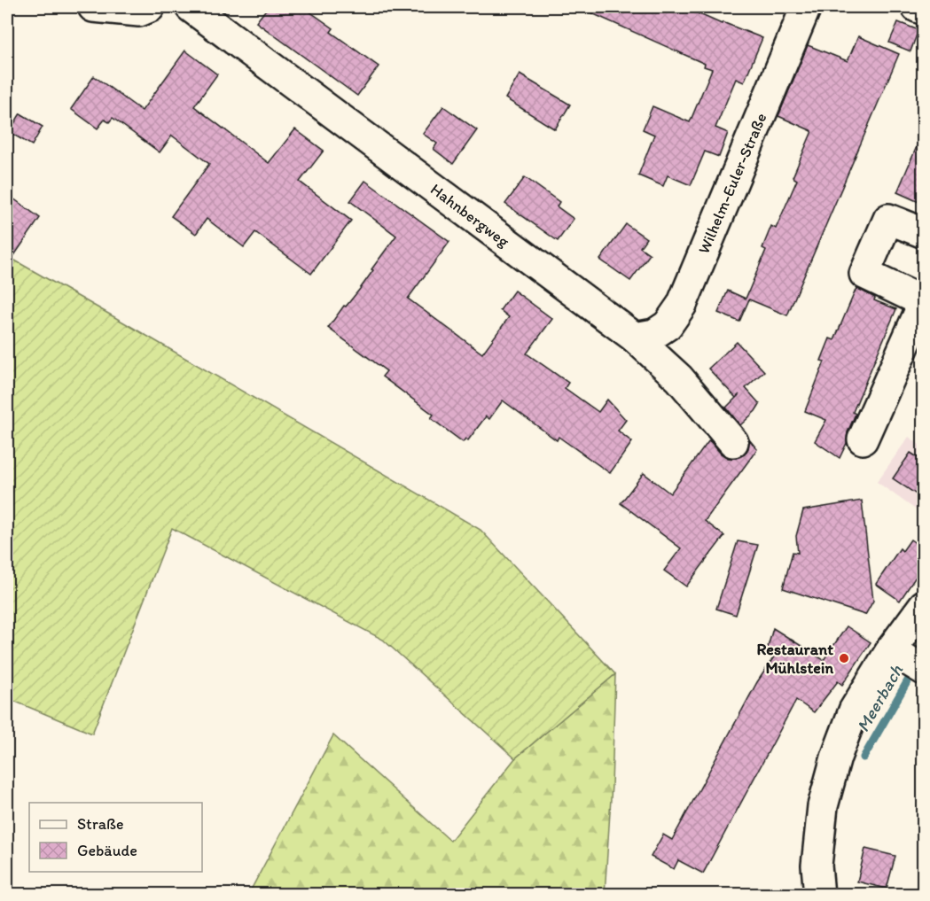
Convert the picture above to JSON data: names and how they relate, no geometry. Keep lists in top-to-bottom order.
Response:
{
  "streets": {
    "street": ["Wilhelm-Euler-Straße", "Hahnbergweg"]
  },
  "crossings": [
    ["Wilhelm-Euler-Straße", "Hahnbergweg"]
  ],
  "water": ["Meerbach"],
  "places": ["Restaurant Mühlstein"],
  "legend": ["Straße", "Gebäude"]
}
